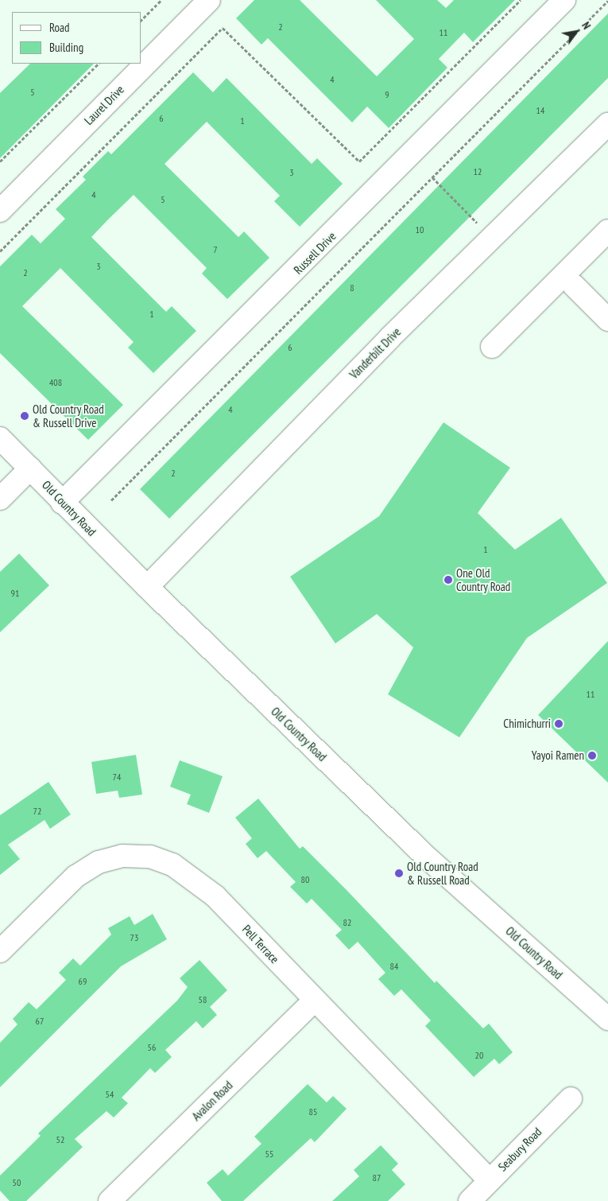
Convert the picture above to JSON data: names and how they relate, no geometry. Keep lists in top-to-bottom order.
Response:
{
  "streets": {
    "street": [
      "Laurel Drive",
      "Russell Drive",
      "Vanderbilt Drive",
      "Old Country Road",
      "Pell Terrace",
      "Avalon Road",
      "Seabury Road"
    ]
  },
  "crossings": [
    ["Russell Drive", "Old Country Road"],
    ["Vanderbilt Drive", "Old Country Road"],
    ["Pell Terrace", "Avalon Road"],
    ["Pell Terrace", "Seabury Road"]
  ],
  "places": [
    "Old Country Road & Russell Drive",
    "One Old Country Road",
    "Chimichurri",
    "Yayoi Ramen",
    "Old Country Road & Russell Road"
  ],
  "house_numbers": [
    "2",
    "11",
    "4",
    "5",
    "9",
    "14",
    "6",
    "1",
    "12",
    "3",
    "4",
    "5",
    "10",
    "7",
    "3",
    "2",
    "8",
    "1",
    "6",
    "408",
    "4",
    "2",
    "1",
    "91",
    "11",
    "74",
    "72",
    "80",
    "82",
    "73",
    "84",
    "69",
    "58",
    "67",
    "56",
    "20",
    "54",
    "85",
    "52",
    "55",
    "87",
    "50"
  ],
  "legend": ["Road", "Building"],
  "north": "top right"
}
